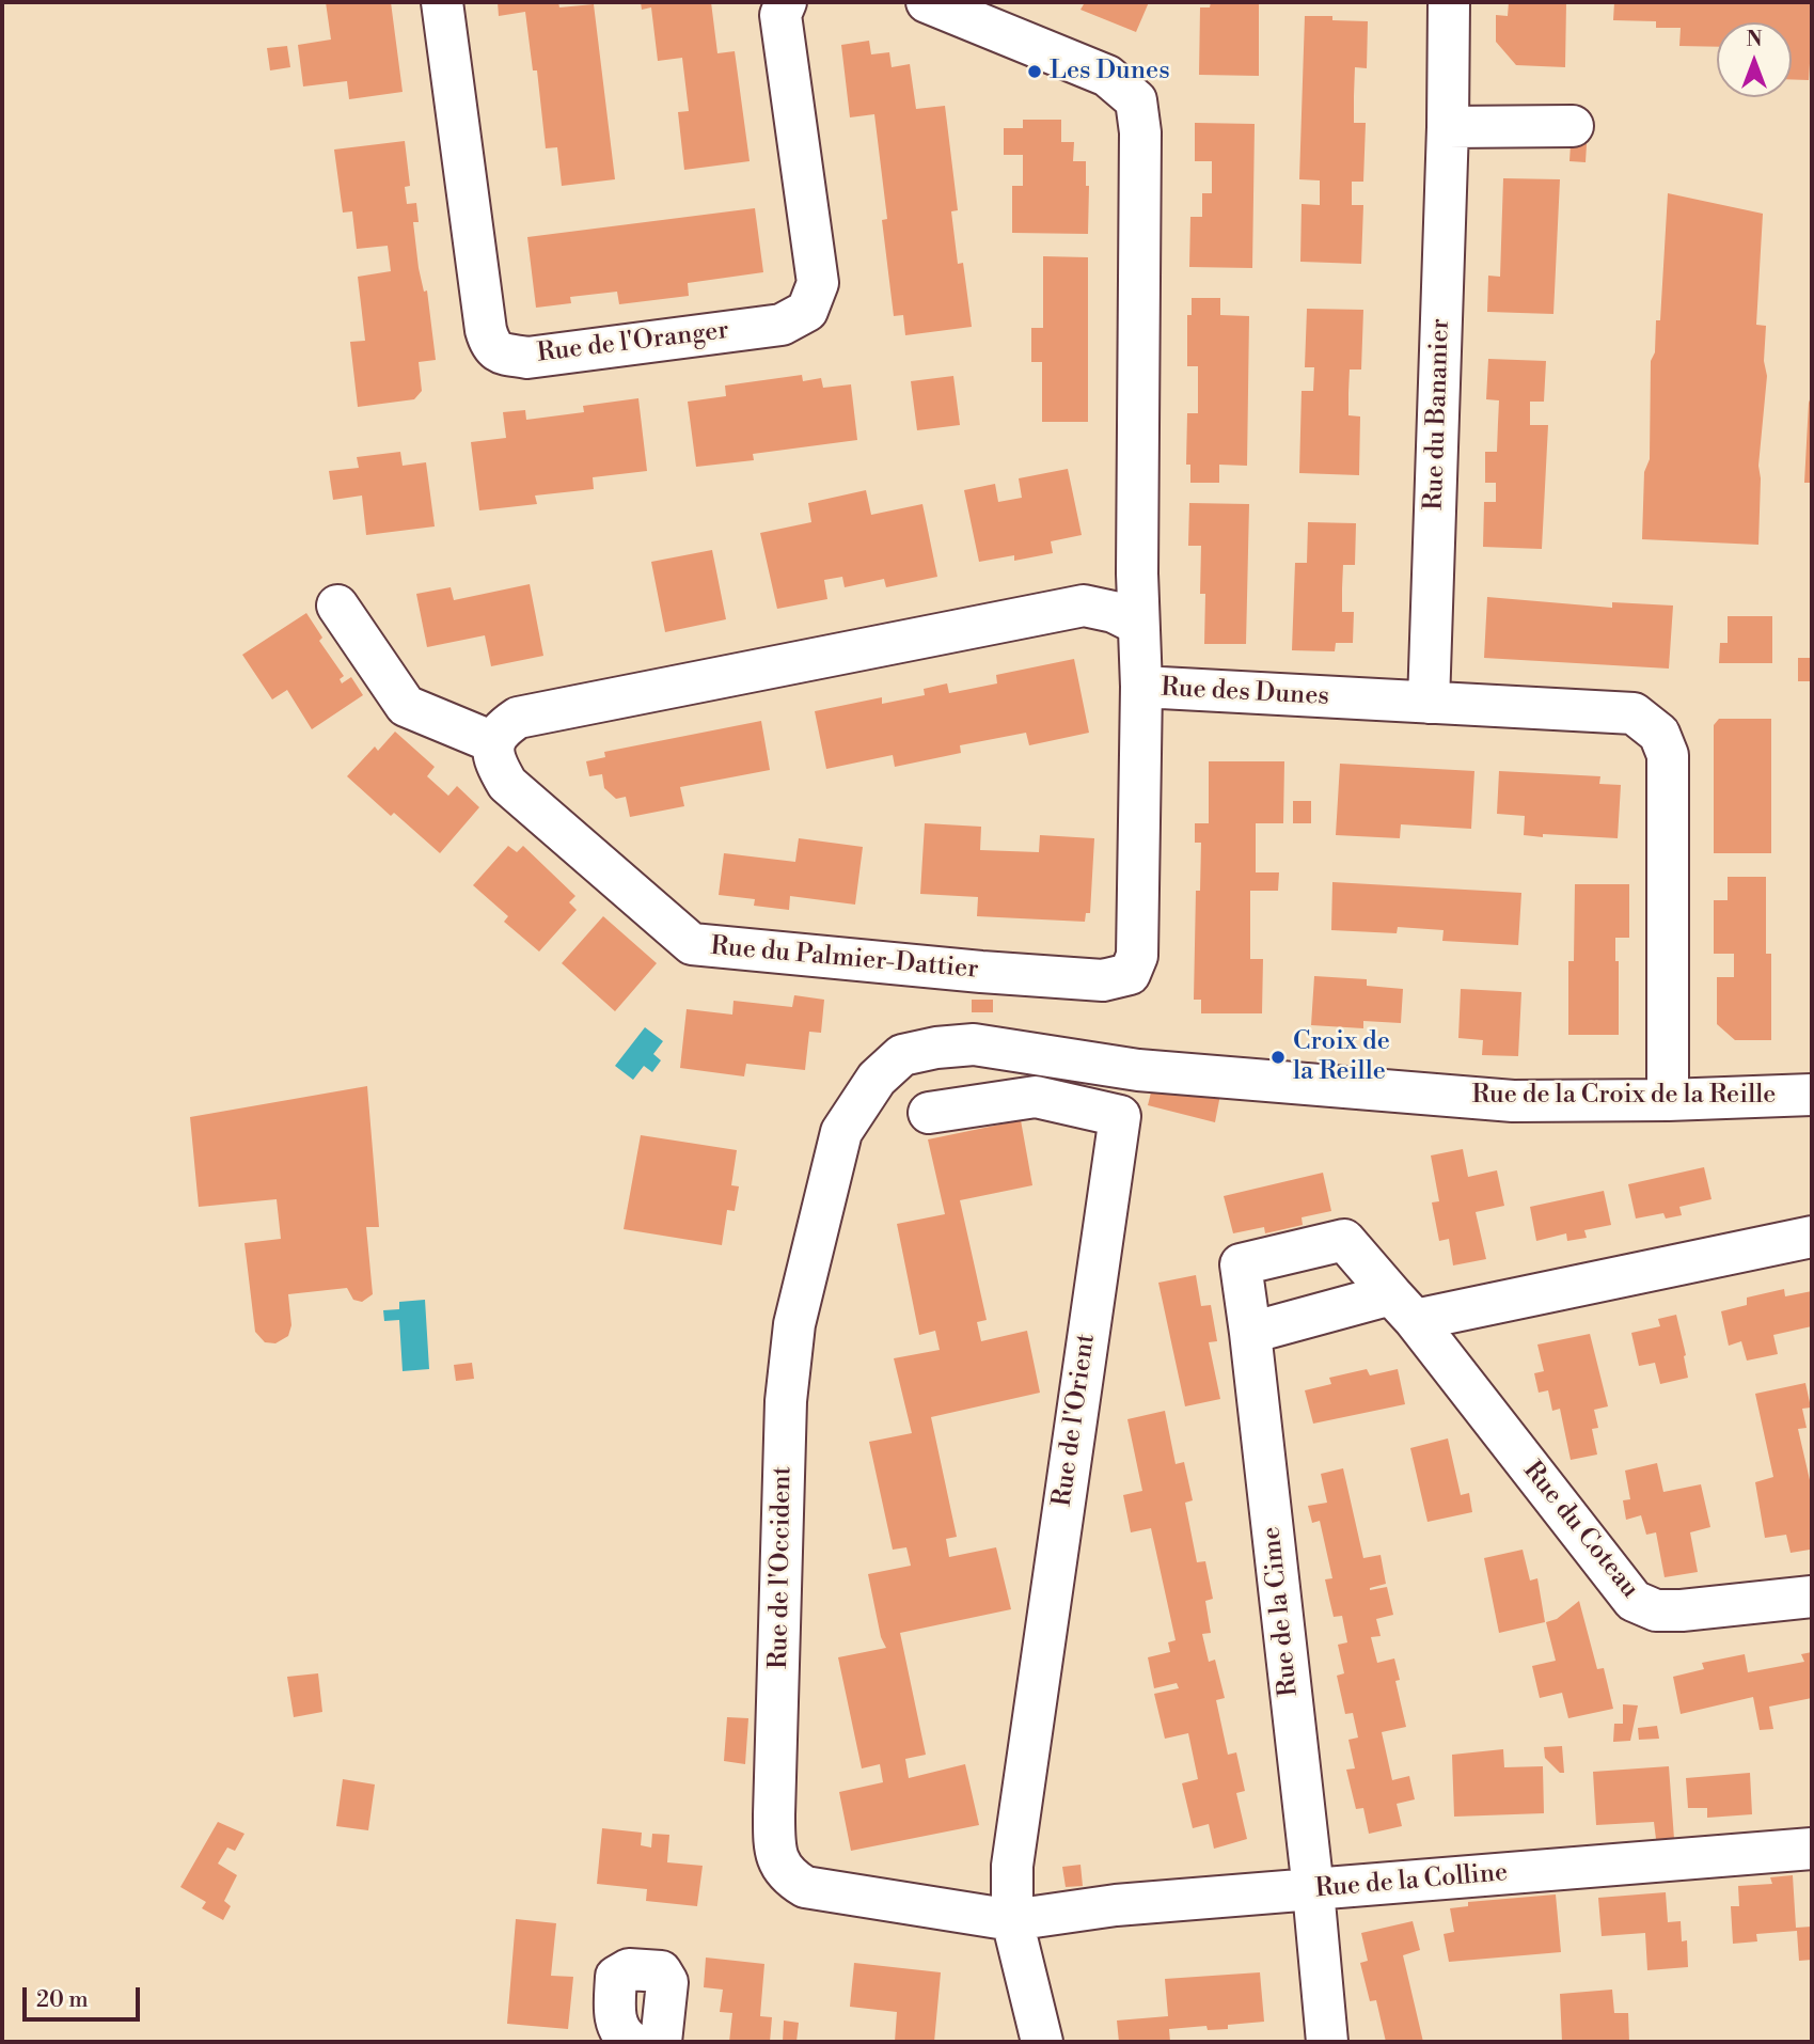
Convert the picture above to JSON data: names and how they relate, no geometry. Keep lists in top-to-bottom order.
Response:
{
  "streets": {
    "street": [
      "Rue de l'Oranger",
      "Rue du Bananier",
      "Rue des Dunes",
      "Rue du Palmier-Dattier",
      "Rue de la Croix de la Reille",
      "Rue de l'Orient",
      "Rue du Coteau",
      "Rue de l'Occident",
      "Rue de la Cime",
      "Rue de la Colline"
    ]
  },
  "crossings": [
    ["Rue du Bananier", "Rue des Dunes"],
    ["Rue des Dunes", "Rue du Palmier-Dattier"],
    ["Rue des Dunes", "Rue de la Croix de la Reille"],
    ["Rue de la Croix de la Reille", "Rue de l'Occident"],
    ["Rue de l'Orient", "Rue de l'Occident"],
    ["Rue de l'Orient", "Rue de la Colline"],
    ["Rue du Coteau", "Rue de la Cime"],
    ["Rue de l'Occident", "Rue de la Colline"],
    ["Rue de la Cime", "Rue de la Colline"]
  ],
  "places": ["Les Dunes", "Croix de la Reille"],
  "scale_bar": "20 m",
  "north": "top"
}
